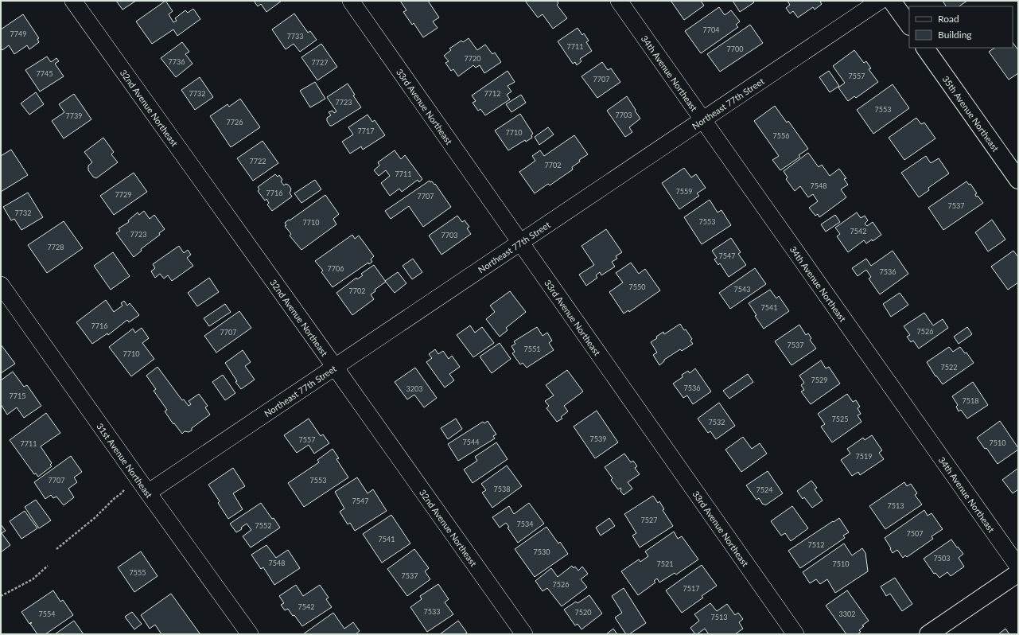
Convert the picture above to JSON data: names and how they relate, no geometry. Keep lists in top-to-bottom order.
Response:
{
  "streets": {
    "main road": ["35th Avenue Northeast"],
    "street": [
      "34th Avenue Northeast",
      "Northeast 77th Street",
      "33rd Avenue Northeast",
      "32nd Avenue Northeast",
      "31st Avenue Northeast"
    ]
  },
  "crossings": [
    ["34th Avenue Northeast", "Northeast 77th Street"],
    ["Northeast 77th Street", "33rd Avenue Northeast"],
    ["Northeast 77th Street", "32nd Avenue Northeast"],
    ["Northeast 77th Street", "31st Avenue Northeast"]
  ],
  "house_numbers": [
    "7704",
    "7749",
    "7733",
    "7711",
    "7700",
    "7720",
    "7736",
    "7727",
    "7745",
    "7557",
    "7707",
    "7732",
    "7712",
    "7723",
    "7553",
    "7703",
    "7739",
    "7726",
    "7717",
    "7710",
    "7556",
    "7722",
    "7702",
    "7711",
    "7548",
    "7559",
    "7716",
    "7729",
    "7707",
    "7537",
    "7732",
    "7553",
    "7710",
    "7542",
    "7723",
    "7703",
    "7728",
    "7547",
    "7706",
    "7536",
    "7550",
    "7543",
    "7702",
    "7541",
    "7716",
    "7526",
    "7707",
    "7537",
    "7551",
    "7710",
    "7522",
    "7529",
    "7536",
    "3203",
    "7715",
    "7518",
    "7525",
    "7532",
    "7539",
    "7557",
    "7544",
    "7510",
    "7711",
    "7519",
    "7707",
    "7553",
    "7538",
    "7524",
    "7547",
    "7513",
    "7527",
    "7534",
    "7552",
    "7507",
    "7541",
    "7512",
    "7530",
    "7503",
    "7548",
    "7521",
    "7510",
    "7555",
    "7537",
    "7526",
    "7517",
    "7542",
    "7533",
    "7520",
    "7554",
    "3302",
    "7513"
  ],
  "legend": ["Road", "Building"]
}
